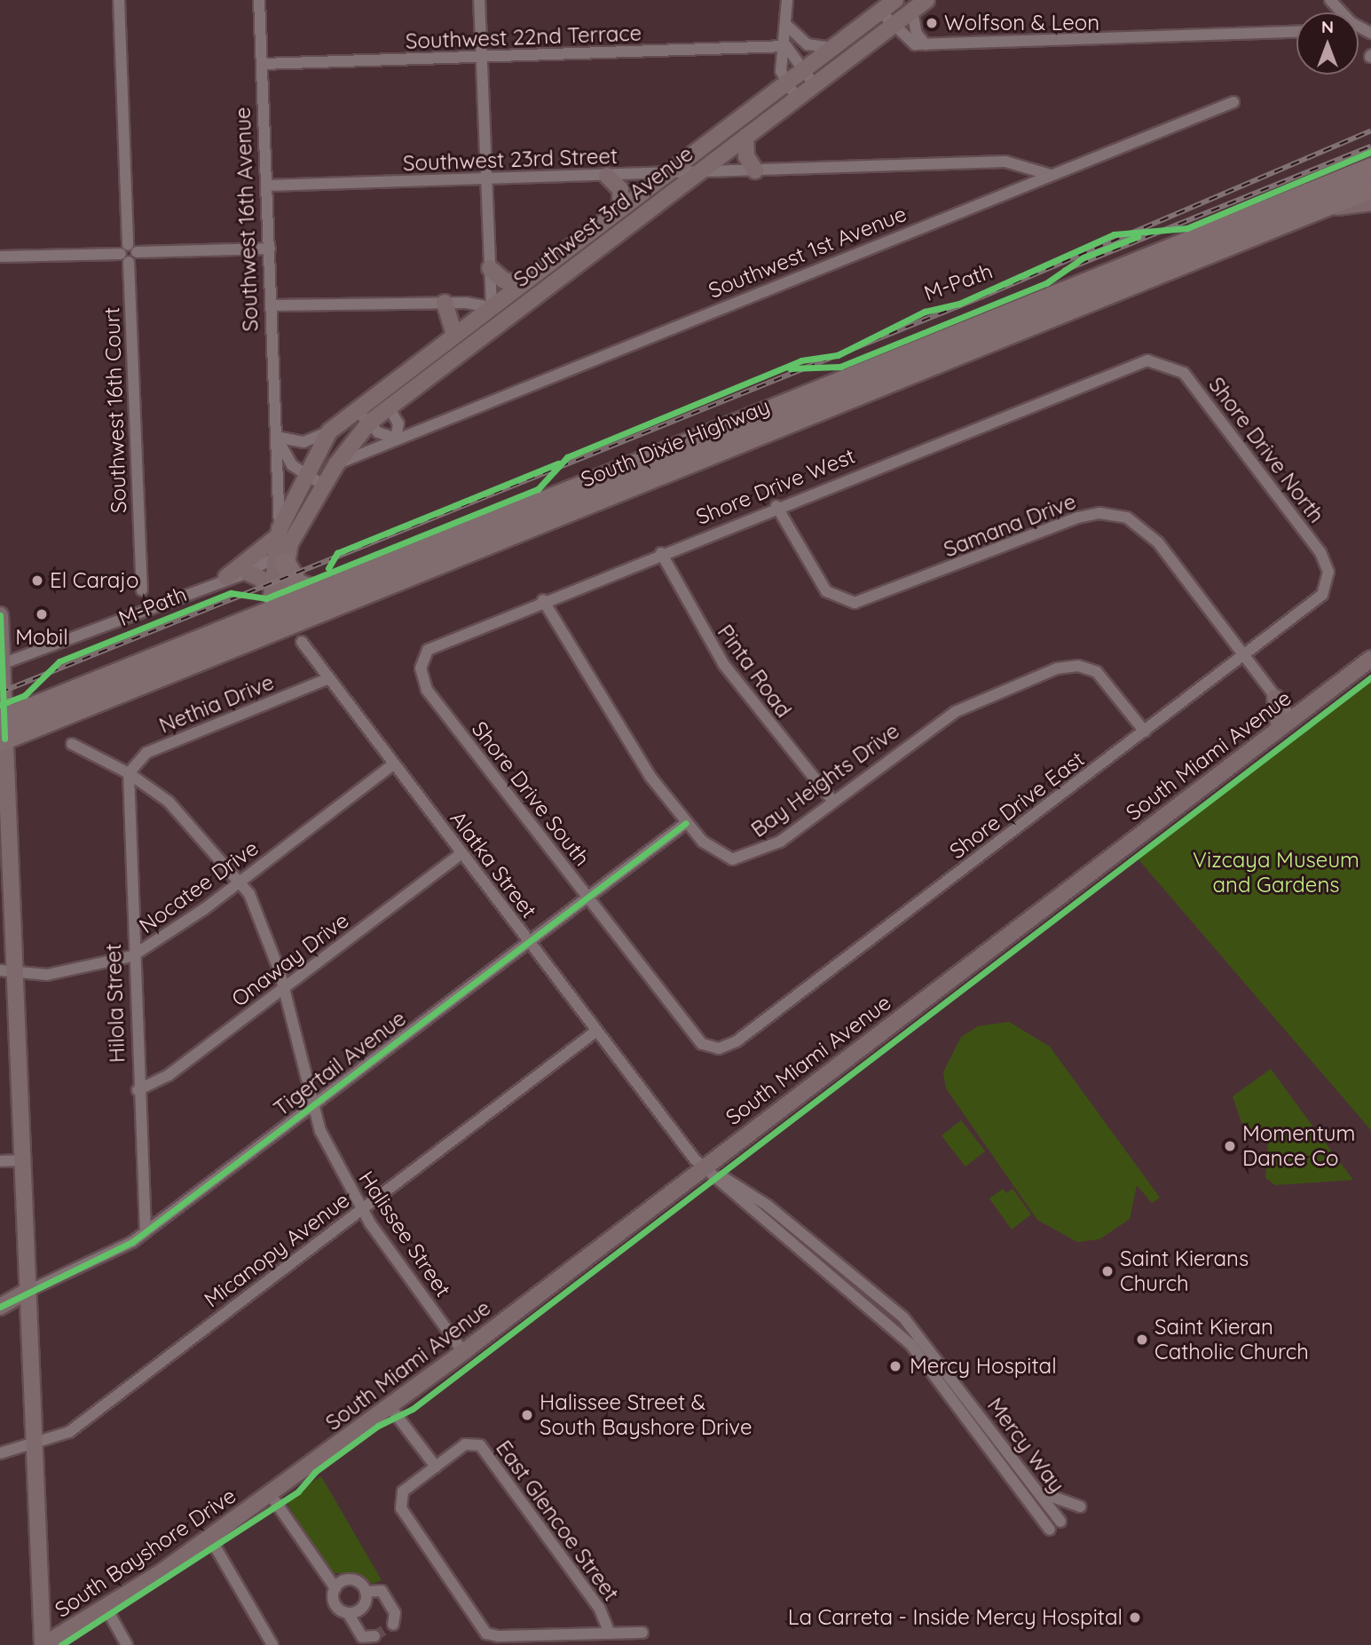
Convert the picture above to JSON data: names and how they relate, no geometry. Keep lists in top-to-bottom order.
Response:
{
  "streets": {
    "highway": ["South Dixie Highway"],
    "main road": [
      "Southwest 3rd Avenue",
      "Southwest 16th Avenue",
      "South Miami Avenue",
      "Tigertail Avenue",
      "South Bayshore Drive"
    ],
    "street": [
      "Southwest 22nd Terrace",
      "Southwest 23rd Street",
      "Southwest 1st Avenue",
      "Southwest 16th Court",
      "Shore Drive North",
      "Shore Drive West",
      "Samana Drive",
      "Pinta Road",
      "Nethia Drive",
      "Bay Heights Drive",
      "Shore Drive South",
      "Shore Drive East",
      "Alatka Street",
      "Nocatee Drive",
      "Onaway Drive",
      "Hilola Street",
      "Halissee Street",
      "Micanopy Avenue",
      "Mercy Way",
      "East Glencoe Street"
    ],
    "cycle path": ["M-Path"]
  },
  "crossings": [
    ["Southwest 22nd Terrace", "Southwest 16th Avenue"],
    ["Southwest 23rd Street", "Southwest 3rd Avenue"],
    ["Southwest 23rd Street", "Southwest 16th Avenue"],
    ["Southwest 23rd Street", "Southwest 1st Avenue"],
    ["Southwest 3rd Avenue", "Southwest 16th Avenue"],
    ["Southwest 3rd Avenue", "Southwest 1st Avenue"],
    ["Southwest 16th Avenue", "South Dixie Highway"],
    ["Shore Drive North", "Shore Drive West"],
    ["Shore Drive North", "Shore Drive East"],
    ["Shore Drive West", "Samana Drive"],
    ["Shore Drive West", "Pinta Road"],
    ["Shore Drive West", "Bay Heights Drive"],
    ["Shore Drive West", "Shore Drive South"],
    ["Samana Drive", "South Miami Avenue"],
    ["Samana Drive", "Shore Drive East"],
    ["Pinta Road", "Bay Heights Drive"],
    ["Nethia Drive", "Alatka Street"],
    ["Nethia Drive", "Hilola Street"],
    ["Nethia Drive", "Halissee Street"],
    ["South Miami Avenue", "Alatka Street"],
    ["South Miami Avenue", "Halissee Street"],
    ["South Miami Avenue", "Mercy Way"],
    ["South Miami Avenue", "South Bayshore Drive"],
    ["Bay Heights Drive", "Shore Drive East"],
    ["Bay Heights Drive", "Tigertail Avenue"],
    ["Shore Drive South", "Shore Drive East"],
    ["Shore Drive South", "Tigertail Avenue"],
    ["Alatka Street", "Nocatee Drive"],
    ["Alatka Street", "Onaway Drive"],
    ["Alatka Street", "Tigertail Avenue"],
    ["Alatka Street", "Micanopy Avenue"],
    ["Alatka Street", "Mercy Way"],
    ["Nocatee Drive", "Hilola Street"],
    ["Nocatee Drive", "Halissee Street"],
    ["Onaway Drive", "Hilola Street"],
    ["Onaway Drive", "Halissee Street"],
    ["Hilola Street", "Tigertail Avenue"],
    ["Hilola Street", "Halissee Street"],
    ["Tigertail Avenue", "Halissee Street"],
    ["Halissee Street", "Micanopy Avenue"]
  ],
  "parks": ["Vizcaya Museum and Gardens"],
  "places": [
    "Wolfson & Leon",
    "El Carajo",
    "Mobil",
    "Momentum Dance Co",
    "Saint Kierans Church",
    "Saint Kieran Catholic Church",
    "Mercy Hospital",
    "Halissee Street & South Bayshore Drive",
    "La Carreta - Inside Mercy Hospital"
  ],
  "north": "top"
}
